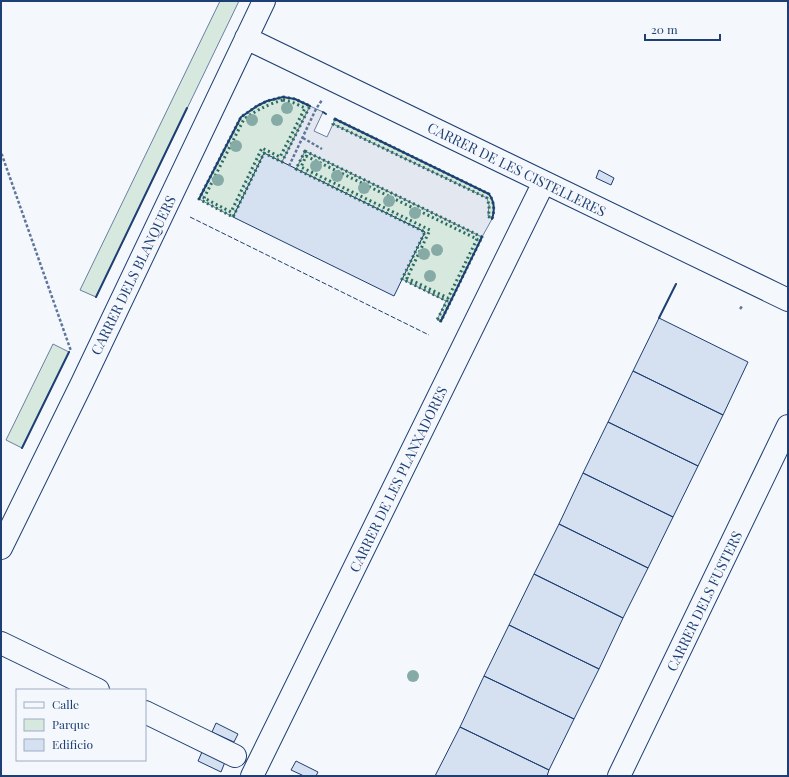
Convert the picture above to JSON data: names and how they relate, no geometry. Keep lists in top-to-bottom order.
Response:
{
  "streets": {
    "street": [
      "CARRER DE LES CISTELLERES",
      "CARRER DELS BLANQUERS",
      "CARRER DE LES PLANXADORES",
      "CARRER DELS FUSTERS"
    ]
  },
  "crossings": [
    ["CARRER DE LES CISTELLERES", "CARRER DELS BLANQUERS"],
    ["CARRER DE LES CISTELLERES", "CARRER DE LES PLANXADORES"]
  ],
  "legend": ["Calle", "Parque", "Edificio"],
  "scale_bar": "20 m"
}
